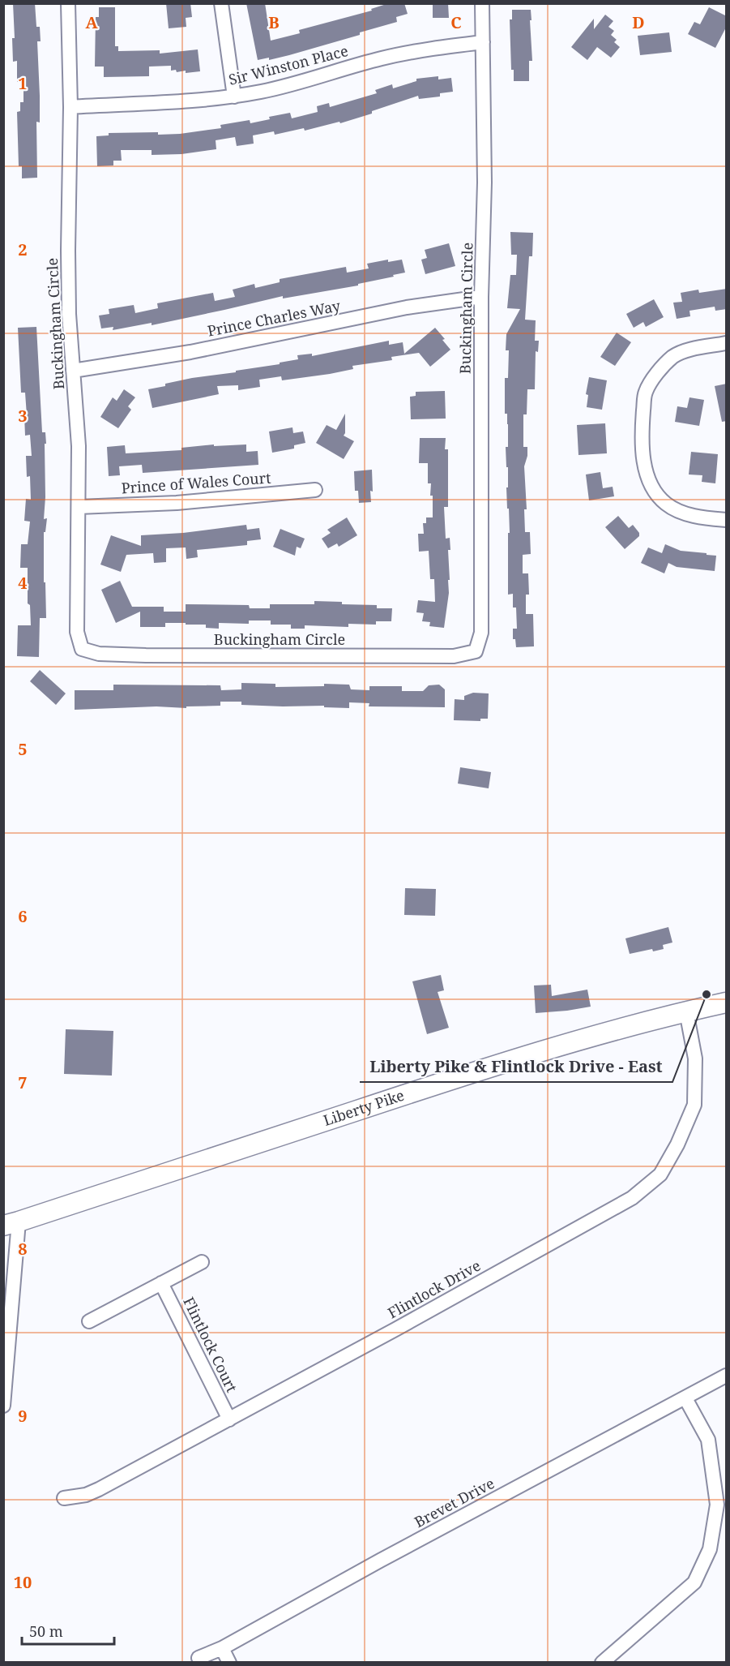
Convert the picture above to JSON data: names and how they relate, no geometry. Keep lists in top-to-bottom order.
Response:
{
  "streets": {
    "street": [
      "Sir Winston Place",
      "Buckingham Circle",
      "Prince Charles Way",
      "Prince of Wales Court",
      "Liberty Pike",
      "Flintlock Drive",
      "Flintlock Court",
      "Brevet Drive"
    ]
  },
  "crossings": [
    ["Sir Winston Place", "Buckingham Circle"],
    ["Buckingham Circle", "Prince Charles Way"],
    ["Buckingham Circle", "Prince of Wales Court"],
    ["Liberty Pike", "Flintlock Drive"],
    ["Flintlock Drive", "Flintlock Court"]
  ],
  "places": ["Liberty Pike & Flintlock Drive - East"],
  "scale_bar": "50 m",
  "grid": {
    "columns": [
      "A",
      "B",
      "C",
      "D"
    ],
    "rows": [
      "1",
      "2",
      "3",
      "4",
      "5",
      "6",
      "7",
      "8",
      "9",
      "10"
    ]
  }
}
